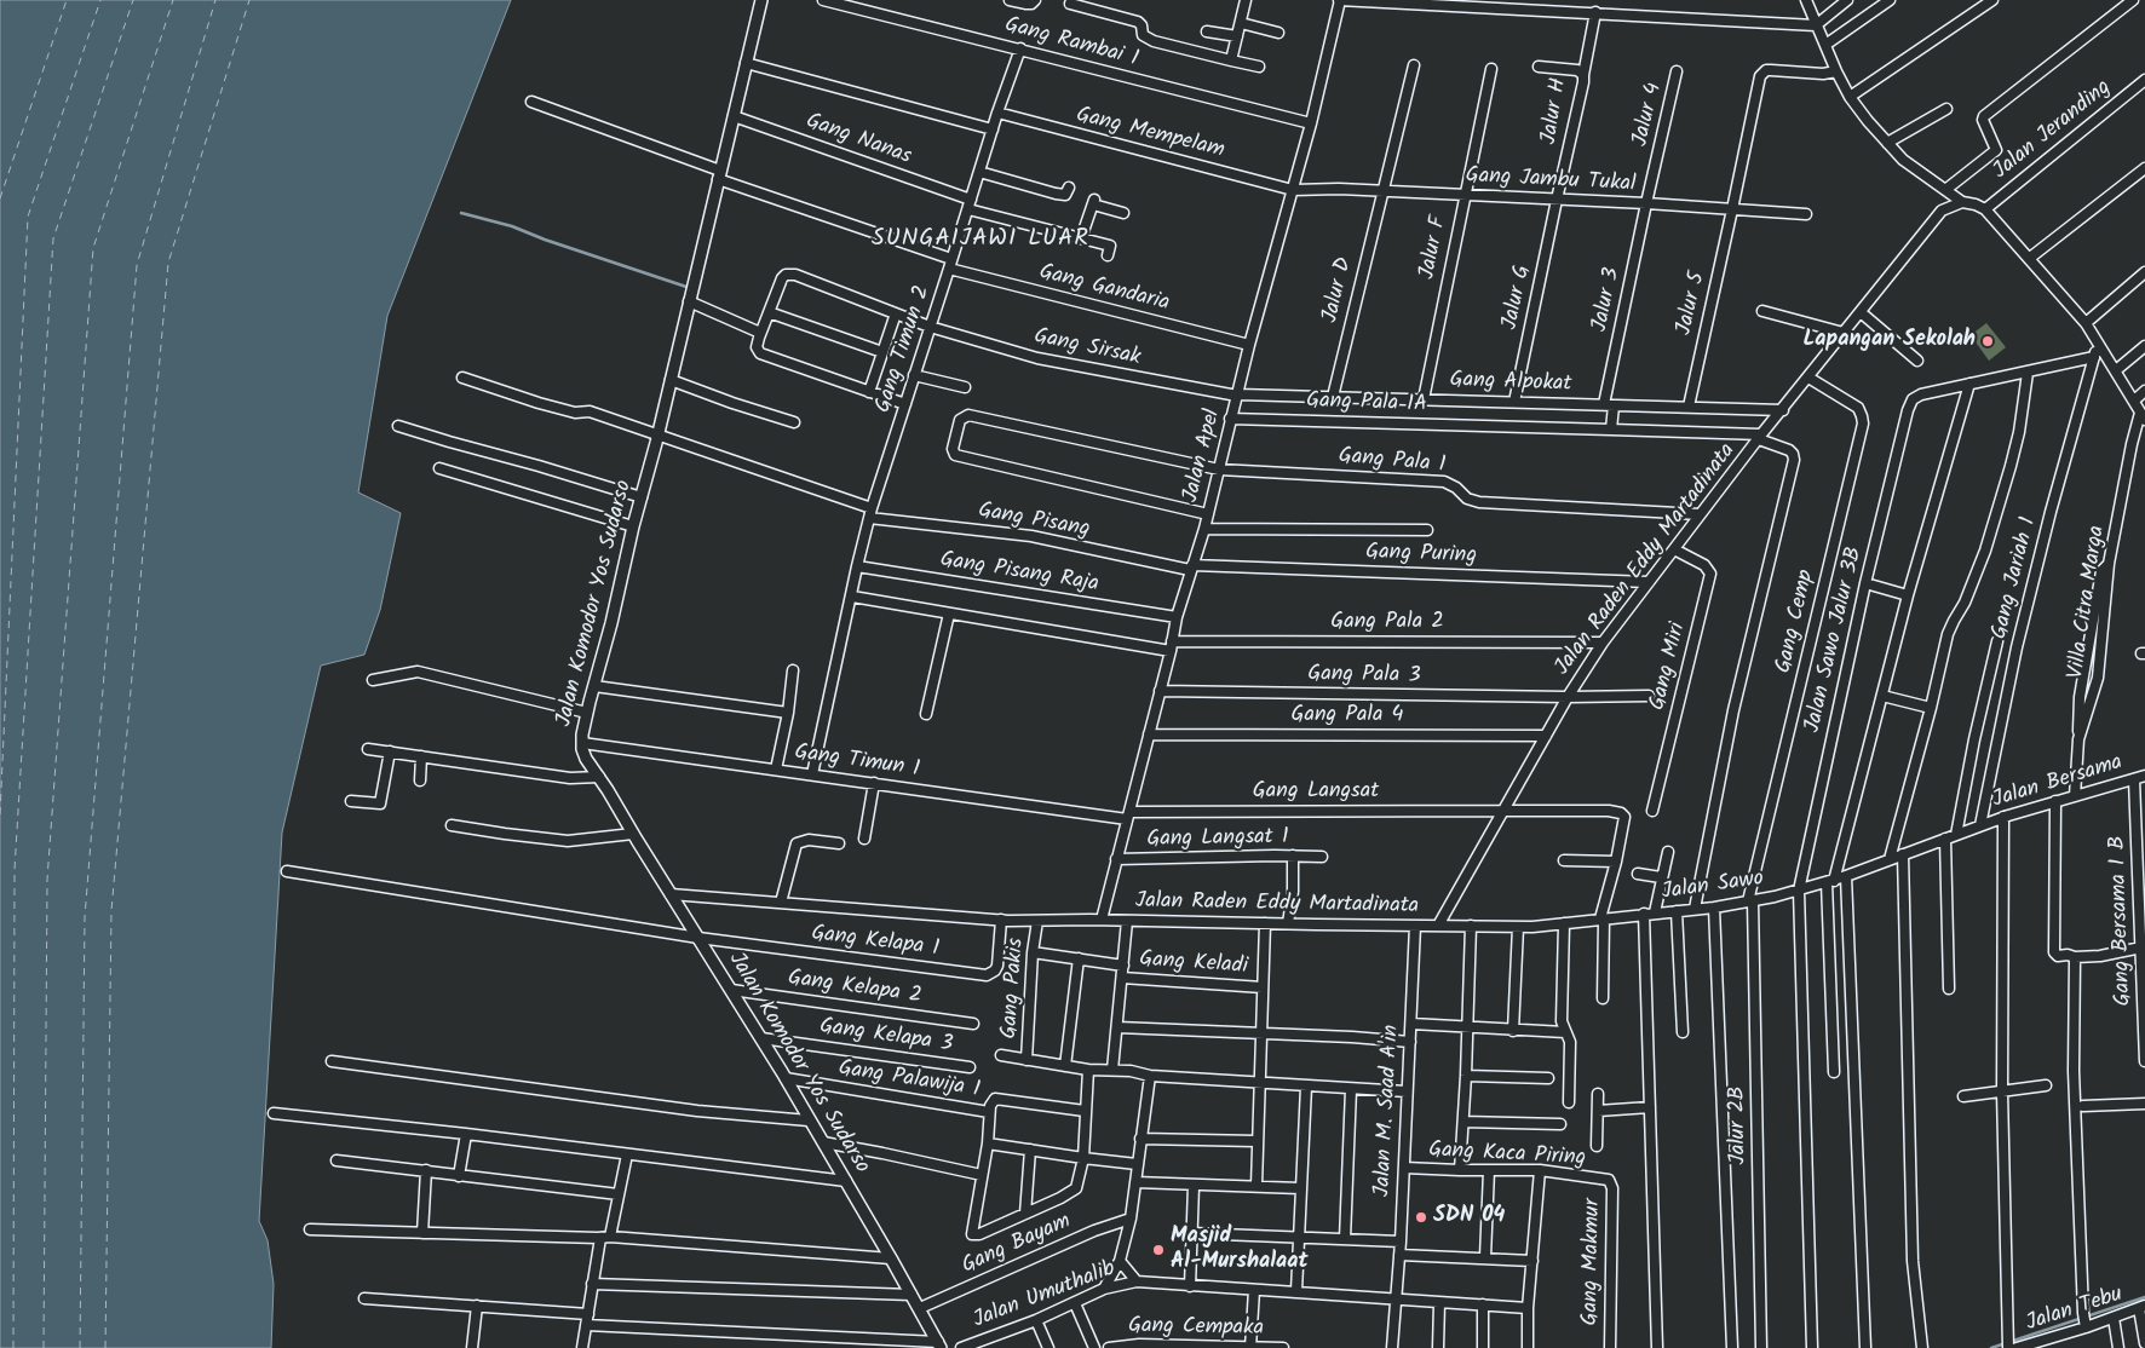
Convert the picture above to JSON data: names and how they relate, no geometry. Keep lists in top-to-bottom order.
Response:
{
  "streets": {
    "street": [
      "Gang Rambai 1",
      "Jalur H",
      "Jalur 4",
      "Jalan Jeranding",
      "Gang Mempelam",
      "Gang Nanas",
      "Gang Jambu Tukal",
      "Jalur F",
      "Gang Gandaria",
      "Jalur D",
      "Jalur G",
      "Jalur 3",
      "Jalur 5",
      "Gang Sirsak",
      "Gang Timun 2",
      "Gang Alpokat",
      "Gang Pala 1A",
      "Jalan Apel",
      "Gang Pala 1",
      "Gang Pisang",
      "Gang Puring",
      "Jalan Raden Eddy Martadinata",
      "Gang Pisang Raja",
      "Gang Jariah 1",
      "Villa Citra Marga",
      "Jalan Komodor Yos Sudarso",
      "Gang Cemp",
      "Gang Pala 2",
      "Jalan Sawo Jalur 3B",
      "Gang Miri",
      "Gang Pala 3",
      "Gang Pala 4",
      "Gang Timun 1",
      "Jalan Bersama",
      "Gang Langsat",
      "Gang Langsat 1",
      "Jalan Sawo",
      "Gang Bersama 1 B",
      "Gang Kelapa 1",
      "Gang Keladi",
      "Gang Kelapa 2",
      "Gang Pakis",
      "Gang Kelapa 3",
      "Gang Palawija 1",
      "Jalan M. Saad A'in",
      "Jalur 2B",
      "Gang Kaca Piring",
      "Gang Bayam",
      "Gang Makmur",
      "Jalan Umuthalib",
      "Jalan Tebu",
      "Gang Cempaka"
    ]
  },
  "crossings": [
    ["Gang Rambai 1", "Gang Timun 2"],
    ["Gang Rambai 1", "Jalan Apel"],
    ["Jalur H", "Gang Jambu Tukal"],
    ["Jalur H", "Jalur G"],
    ["Jalur 4", "Gang Jambu Tukal"],
    ["Jalur 4", "Jalur 3"],
    ["Gang Mempelam", "Gang Jambu Tukal"],
    ["Gang Mempelam", "Gang Timun 2"],
    ["Gang Mempelam", "Jalan Apel"],
    ["Gang Nanas", "Gang Timun 2"],
    ["Gang Nanas", "Jalan Komodor Yos Sudarso"],
    ["Gang Jambu Tukal", "Jalur F"],
    ["Gang Jambu Tukal", "Jalur D"],
    ["Gang Jambu Tukal", "Jalur G"],
    ["Gang Jambu Tukal", "Jalur 3"],
    ["Gang Jambu Tukal", "Jalur 5"],
    ["Gang Jambu Tukal", "Jalan Apel"],
    ["Jalur F", "Gang Alpokat"],
    ["Gang Gandaria", "Gang Timun 2"],
    ["Gang Gandaria", "Jalan Apel"],
    ["Gang Gandaria", "Jalan Komodor Yos Sudarso"],
    ["Jalur D", "Gang Alpokat"],
    ["Jalur G", "Gang Alpokat"],
    ["Jalur 3", "Gang Alpokat"],
    ["Jalur 3", "Gang Pala 1A"],
    ["Jalur 5", "Gang Alpokat"],
    ["Gang Sirsak", "Gang Timun 2"],
    ["Gang Sirsak", "Gang Alpokat"],
    ["Gang Sirsak", "Jalan Apel"],
    ["Gang Timun 2", "Gang Pisang"],
    ["Gang Timun 2", "Gang Pisang Raja"],
    ["Gang Timun 2", "Gang Timun 1"],
    ["Gang Alpokat", "Jalan Apel"],
    ["Gang Alpokat", "Jalan Raden Eddy Martadinata"],
    ["Gang Pala 1A", "Jalan Apel"],
    ["Gang Pala 1A", "Jalan Raden Eddy Martadinata"],
    ["Gang Pala 1A", "Jalan Sawo"],
    ["Jalan Apel", "Gang Pala 1"],
    ["Jalan Apel", "Gang Pisang"],
    ["Jalan Apel", "Gang Puring"],
    ["Jalan Apel", "Jalan Raden Eddy Martadinata"],
    ["Jalan Apel", "Gang Pisang Raja"],
    ["Jalan Apel", "Gang Pala 2"],
    ["Jalan Apel", "Gang Pala 3"],
    ["Jalan Apel", "Gang Pala 4"],
    ["Jalan Apel", "Gang Timun 1"],
    ["Jalan Apel", "Gang Langsat"],
    ["Jalan Apel", "Gang Langsat 1"],
    ["Gang Pala 1", "Jalan Raden Eddy Martadinata"],
    ["Gang Pisang", "Gang Puring"],
    ["Gang Puring", "Jalan Raden Eddy Martadinata"],
    ["Jalan Raden Eddy Martadinata", "Jalan Komodor Yos Sudarso"],
    ["Jalan Raden Eddy Martadinata", "Gang Cemp"],
    ["Jalan Raden Eddy Martadinata", "Gang Pala 2"],
    ["Jalan Raden Eddy Martadinata", "Gang Miri"],
    ["Jalan Raden Eddy Martadinata", "Gang Pala 3"],
    ["Jalan Raden Eddy Martadinata", "Gang Pala 4"],
    ["Jalan Raden Eddy Martadinata", "Gang Langsat"],
    ["Jalan Raden Eddy Martadinata", "Jalan Sawo"],
    ["Jalan Raden Eddy Martadinata", "Gang Kelapa 1"],
    ["Jalan Raden Eddy Martadinata", "Gang Pakis"],
    ["Jalan Raden Eddy Martadinata", "Jalan M. Saad A'in"],
    ["Gang Jariah 1", "Jalan Bersama"],
    ["Gang Jariah 1", "Jalan Sawo"],
    ["Villa Citra Marga", "Jalan Bersama"],
    ["Jalan Komodor Yos Sudarso", "Gang Timun 1"],
    ["Jalan Komodor Yos Sudarso", "Gang Kelapa 1"],
    ["Jalan Komodor Yos Sudarso", "Gang Kelapa 2"],
    ["Jalan Komodor Yos Sudarso", "Gang Kelapa 3"],
    ["Jalan Komodor Yos Sudarso", "Gang Palawija 1"],
    ["Jalan Komodor Yos Sudarso", "Gang Bayam"],
    ["Gang Cemp", "Jalan Sawo"],
    ["Gang Cemp", "Jalur 2B"],
    ["Jalan Sawo Jalur 3B", "Jalan Sawo"],
    ["Gang Timun 1", "Gang Langsat"],
    ["Jalan Bersama", "Jalan Sawo"],
    ["Jalan Bersama", "Gang Bersama 1 B"],
    ["Jalan Sawo", "Jalur 2B"],
    ["Jalan M. Saad A'in", "Gang Kaca Piring"],
    ["Jalan M. Saad A'in", "Jalan Umuthalib"],
    ["Gang Kaca Piring", "Gang Makmur"]
  ],
  "districts": ["SUNGAIJAWI LUAR"],
  "places": ["Lapangan Sekolah", "SDN 04", "Masjid Al-Murshalaat"]
}
